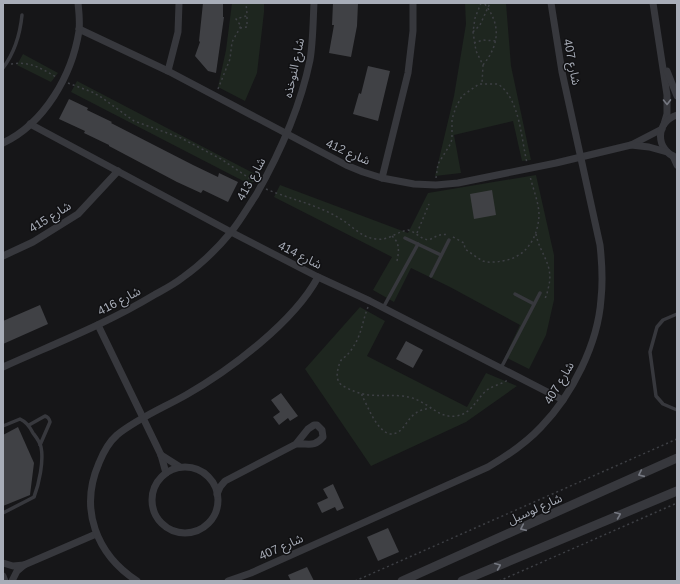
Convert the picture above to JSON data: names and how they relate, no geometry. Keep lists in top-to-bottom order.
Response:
{
  "streets": {
    "street": [
      "شارع 407",
      "شارع النوخذه",
      "شارع 412",
      "شارع 413",
      "شارع 415",
      "شارع 414",
      "شارع 416",
      "شارع لوسيل"
    ]
  },
  "crossings": [
    ["شارع 407", "شارع 412"],
    ["شارع 407", "شارع 414"],
    ["شارع النوخذه", "شارع 412"],
    ["شارع النوخذه", "شارع 413"],
    ["شارع 412", "شارع 413"],
    ["شارع 413", "شارع 414"],
    ["شارع 413", "شارع 416"],
    ["شارع 415", "شارع 414"],
    ["شارع 414", "شارع 416"]
  ]
}
